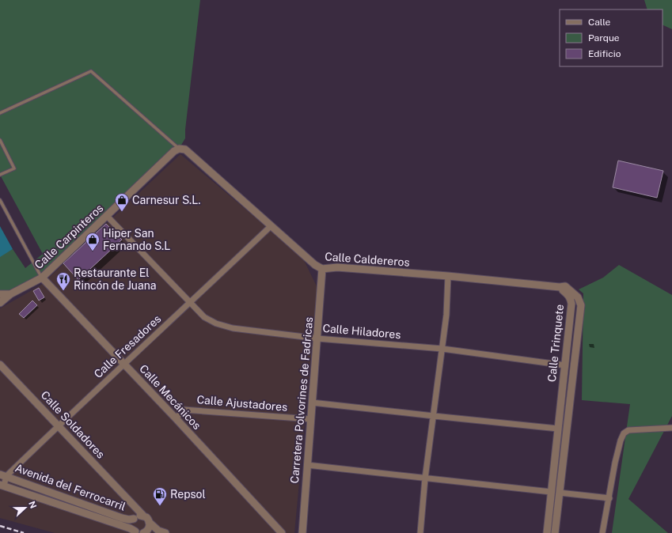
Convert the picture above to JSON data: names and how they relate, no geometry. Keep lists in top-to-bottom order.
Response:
{
  "streets": {
    "street": [
      "Calle Carpinteros",
      "Calle Caldereros",
      "Calle Hiladores",
      "Calle Trinquete",
      "Calle Fresadores",
      "Calle Mecánicos",
      "Carretera Polvorines de Fadricas",
      "Calle Ajustadores",
      "Calle Soldadores",
      "Avenida del Ferrocarril"
    ]
  },
  "crossings": [
    ["Calle Carpinteros", "Calle Caldereros"],
    ["Calle Carpinteros", "Calle Hiladores"],
    ["Calle Carpinteros", "Calle Mecánicos"],
    ["Calle Caldereros", "Calle Trinquete"],
    ["Calle Caldereros", "Calle Fresadores"],
    ["Calle Caldereros", "Carretera Polvorines de Fadricas"],
    ["Calle Hiladores", "Calle Trinquete"],
    ["Calle Hiladores", "Calle Fresadores"],
    ["Calle Hiladores", "Carretera Polvorines de Fadricas"],
    ["Calle Fresadores", "Calle Mecánicos"],
    ["Calle Fresadores", "Calle Soldadores"],
    ["Calle Fresadores", "Avenida del Ferrocarril"],
    ["Calle Mecánicos", "Calle Ajustadores"],
    ["Carretera Polvorines de Fadricas", "Calle Ajustadores"],
    ["Calle Soldadores", "Avenida del Ferrocarril"]
  ],
  "places": {
    "shop": ["Carnesur S.L.", "Hiper San Fernando S.L"],
    "restaurant": ["Restaurante El Rincón de Juana"],
    "fuel station": ["Repsol"]
  },
  "legend": ["Calle", "Parque", "Edificio"],
  "north": "right"
}
